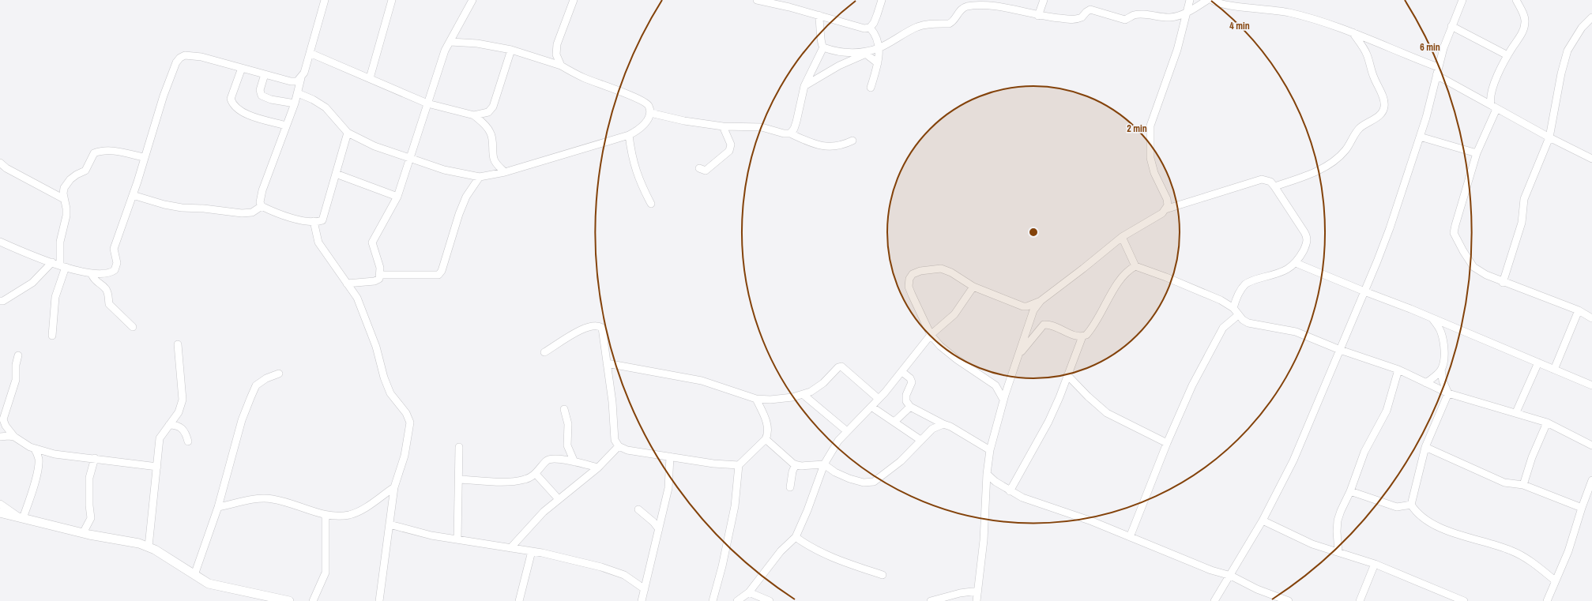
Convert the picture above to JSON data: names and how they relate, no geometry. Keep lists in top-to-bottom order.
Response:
{
  "rings": ["4 min", "6 min", "2 min"]
}
